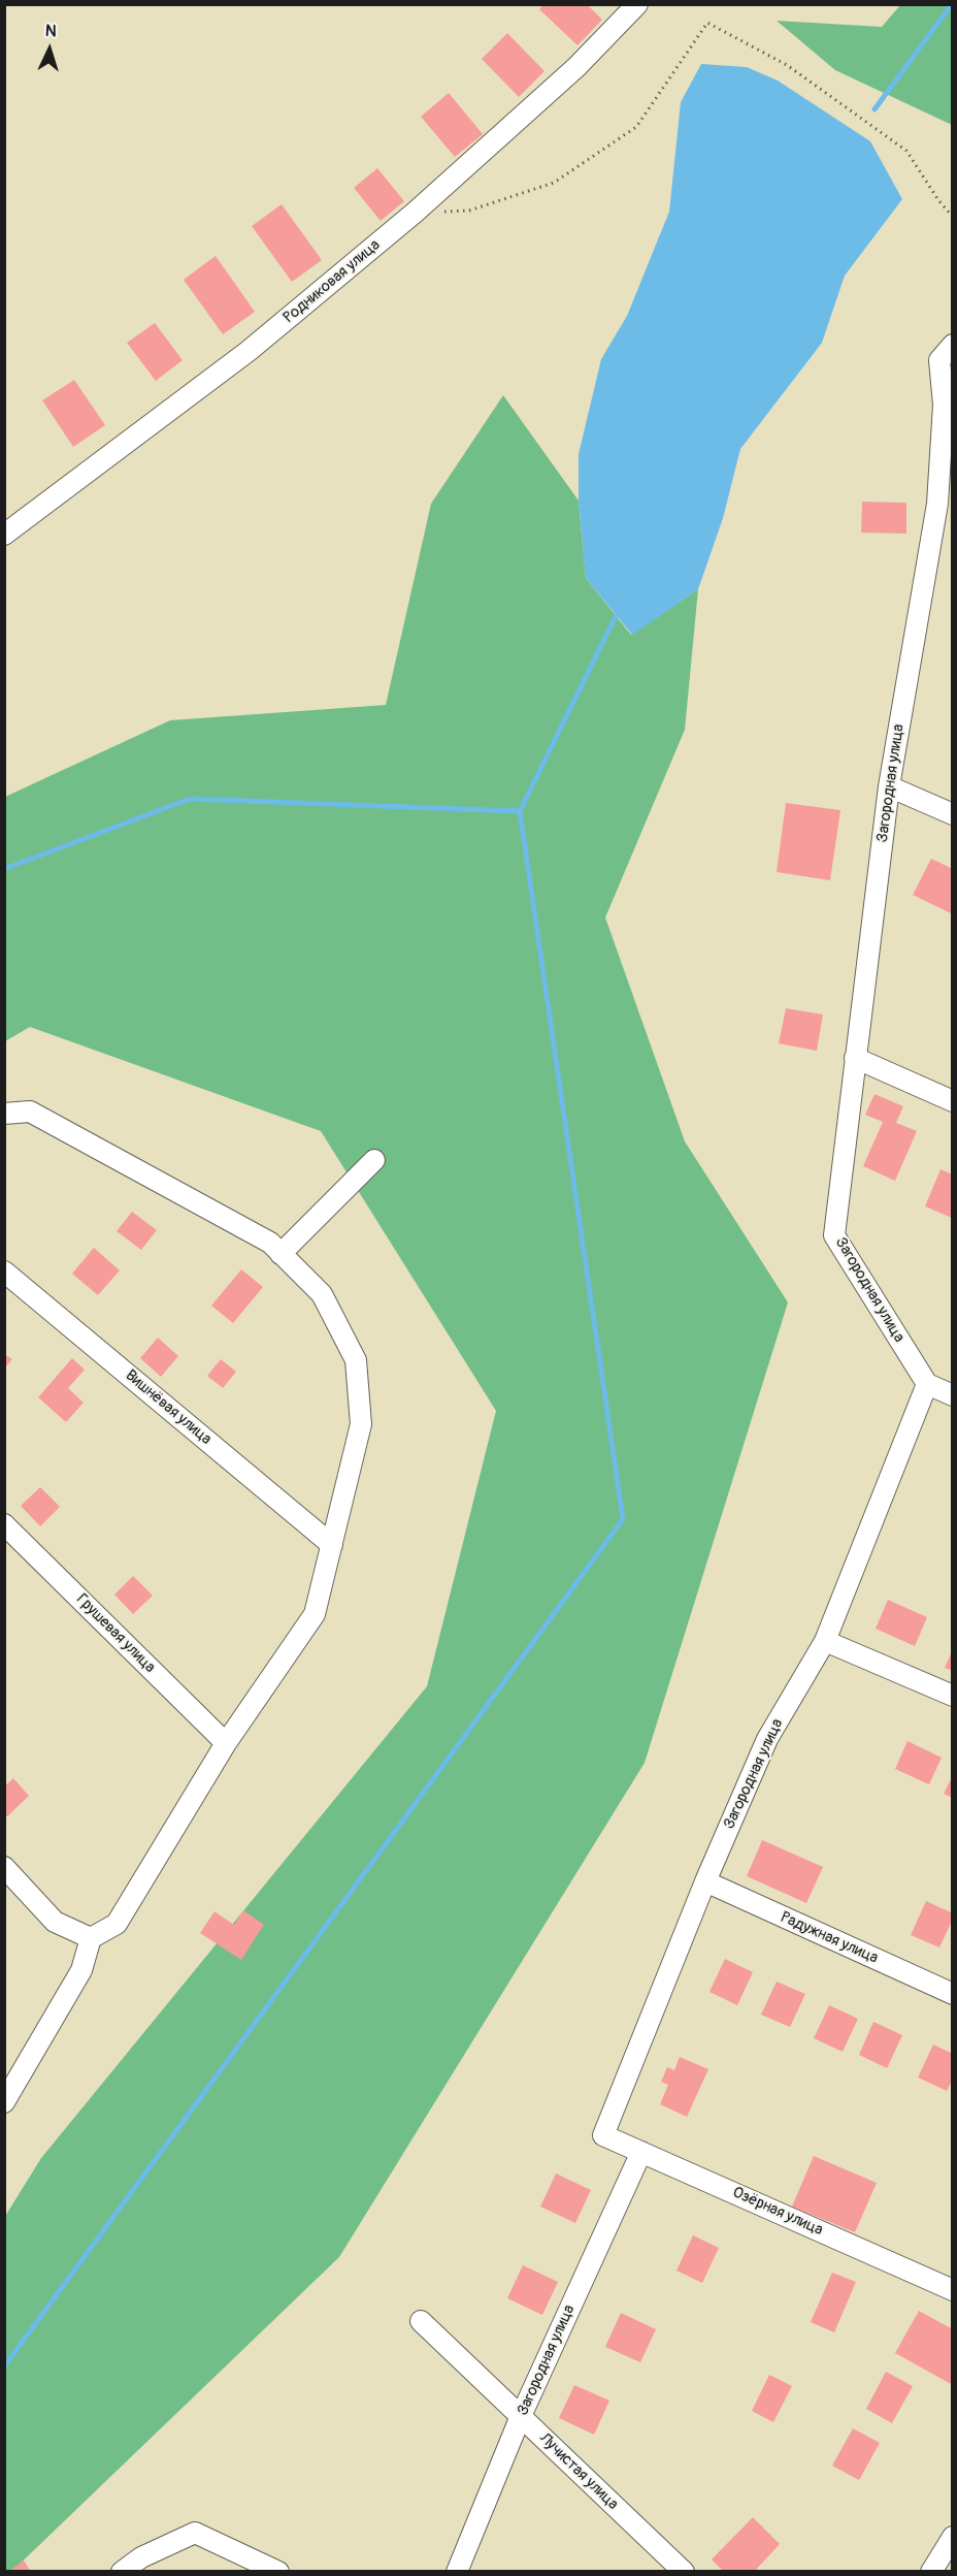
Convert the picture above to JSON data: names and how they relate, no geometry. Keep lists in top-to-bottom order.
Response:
{
  "streets": {
    "street": [
      "Родниковая улица",
      "Загородная улица",
      "Вишнёвая улица",
      "Грушевая улица",
      "Радужная улица",
      "Озёрная улица",
      "Лучистая улица"
    ]
  },
  "crossings": [
    ["Загородная улица", "Радужная улица"],
    ["Загородная улица", "Озёрная улица"],
    ["Загородная улица", "Лучистая улица"]
  ],
  "north": "top"
}
